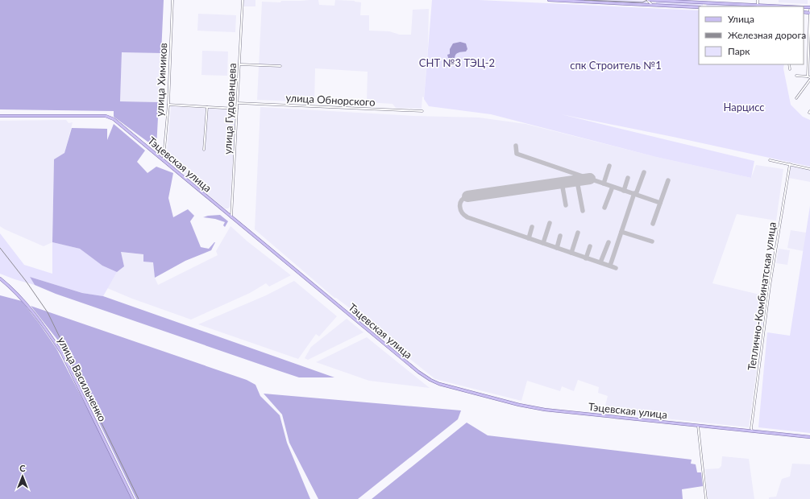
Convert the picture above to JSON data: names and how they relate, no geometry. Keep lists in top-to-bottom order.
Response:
{
  "streets": {
    "main road": ["Тэцевская улица", "улица Васильченко"],
    "street": [
      "улица Химиков",
      "улица Обнорского",
      "улица Гудованцева",
      "Теплично-Комбинатская улица"
    ]
  },
  "crossings": [
    ["улица Химиков", "Тэцевская улица"],
    ["улица Обнорского", "улица Гудованцева"],
    ["улица Гудованцева", "Тэцевская улица"],
    ["Тэцевская улица", "Теплично-Комбинатская улица"]
  ],
  "parks": ["СНТ №3 ТЭЦ-2", "спк Строитель №1", "Нарцисс"],
  "legend": ["Улица", "Железная дорога", "Парк"],
  "north": "top"
}
